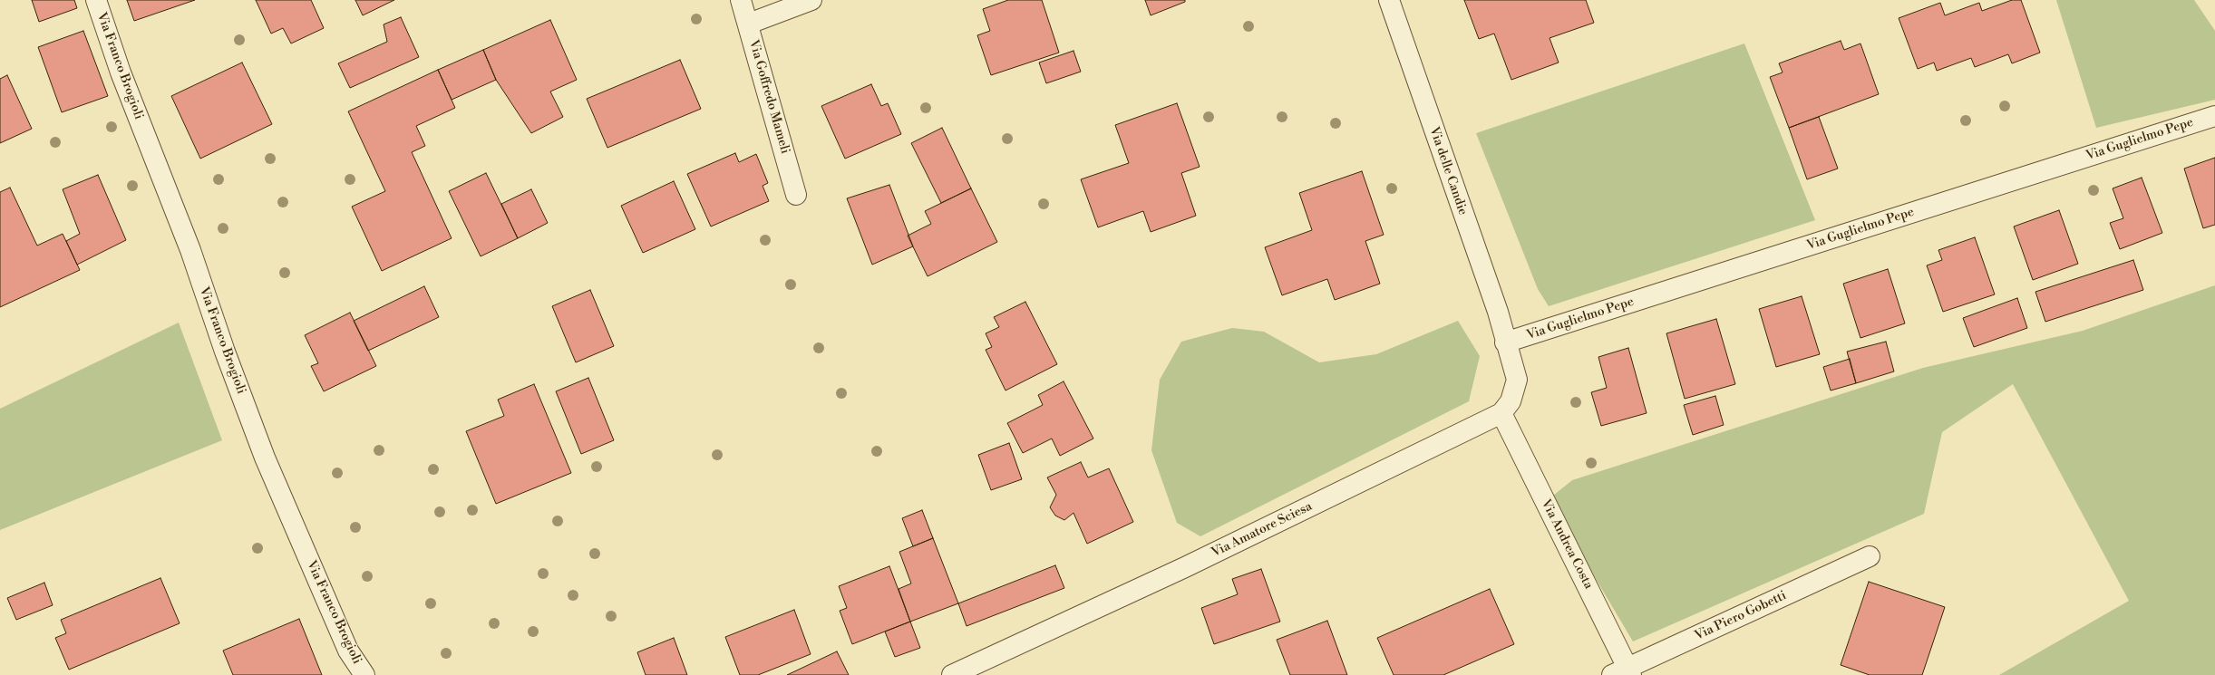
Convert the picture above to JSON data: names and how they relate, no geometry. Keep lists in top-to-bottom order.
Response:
{
  "streets": {
    "street": [
      "Via Franco Brogioli",
      "Via Goffredo Mameli",
      "Via Guglielmo Pepe",
      "Via delle Candie",
      "Via Amatore Sciesa",
      "Via Andrea Costa",
      "Via Piero Gobetti"
    ]
  },
  "crossings": [
    ["Via Guglielmo Pepe", "Via delle Candie"],
    ["Via Amatore Sciesa", "Via Andrea Costa"],
    ["Via Andrea Costa", "Via Piero Gobetti"]
  ]
}
